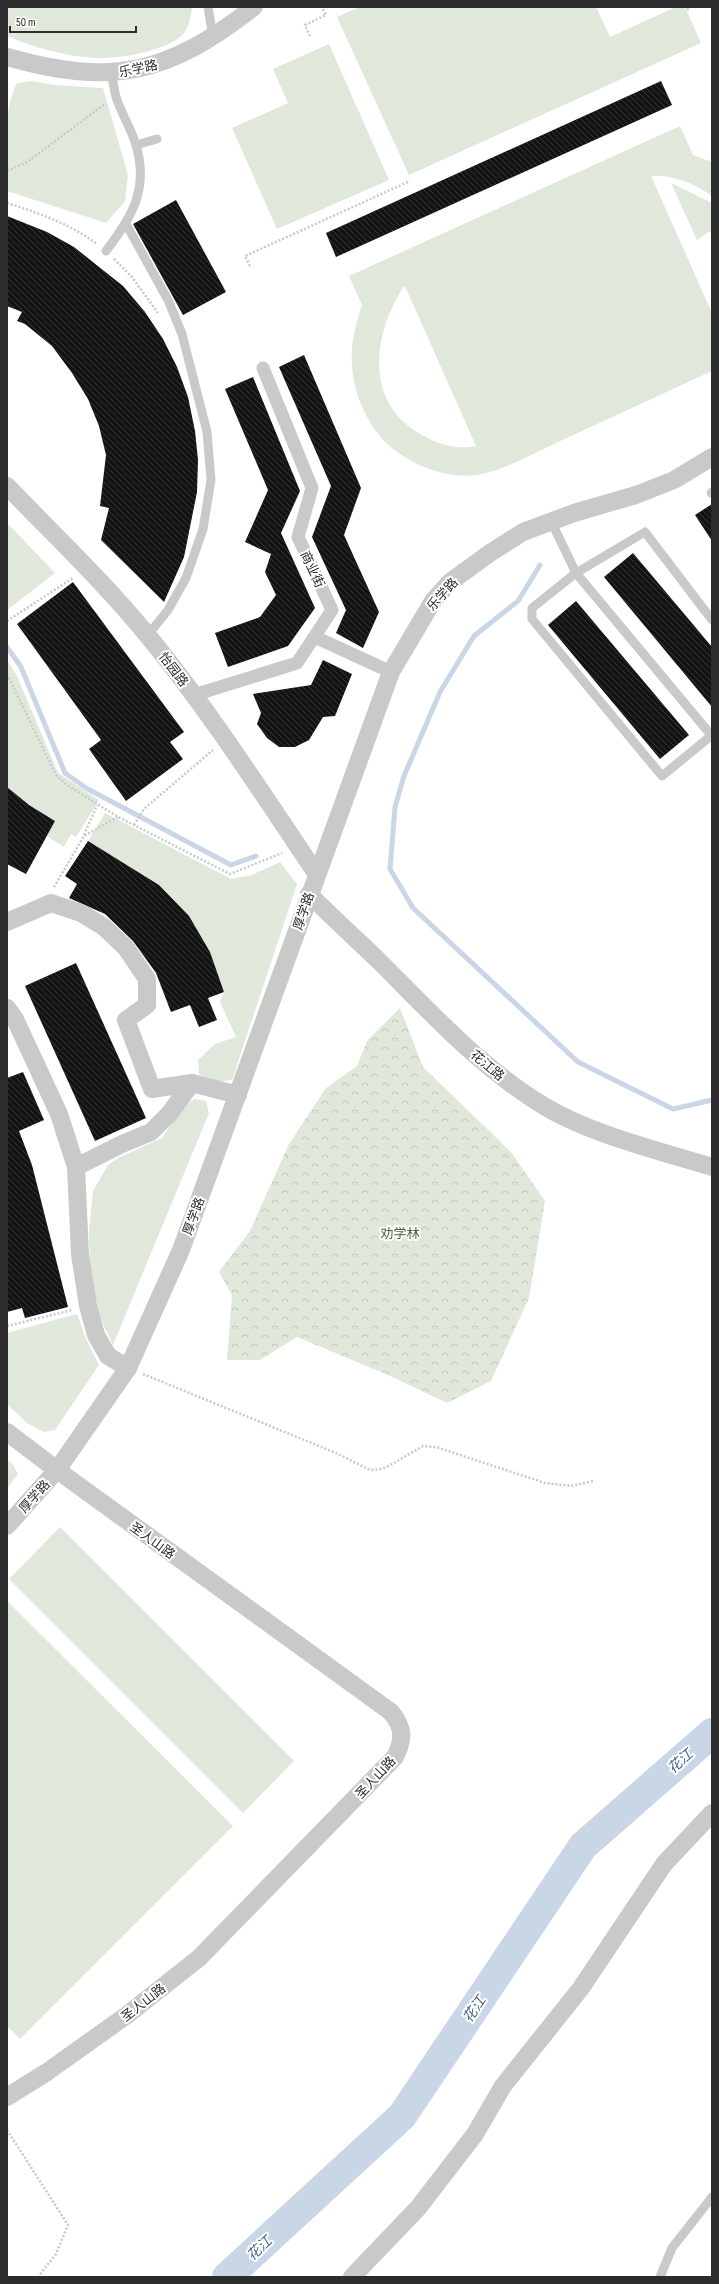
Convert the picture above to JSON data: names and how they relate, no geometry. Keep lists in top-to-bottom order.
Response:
{
  "streets": {
    "street": [
      "乐学路",
      "商业街",
      "怡园路",
      "厚学路",
      "花江路",
      "圣人山路"
    ]
  },
  "crossings": [
    ["乐学路", "怡园路"],
    ["乐学路", "厚学路"],
    ["商业街", "怡园路"],
    ["怡园路", "厚学路"],
    ["厚学路", "花江路"],
    ["厚学路", "圣人山路"]
  ],
  "water": ["花江"],
  "parks": ["劝学林"],
  "scale_bar": "50 m"
}
